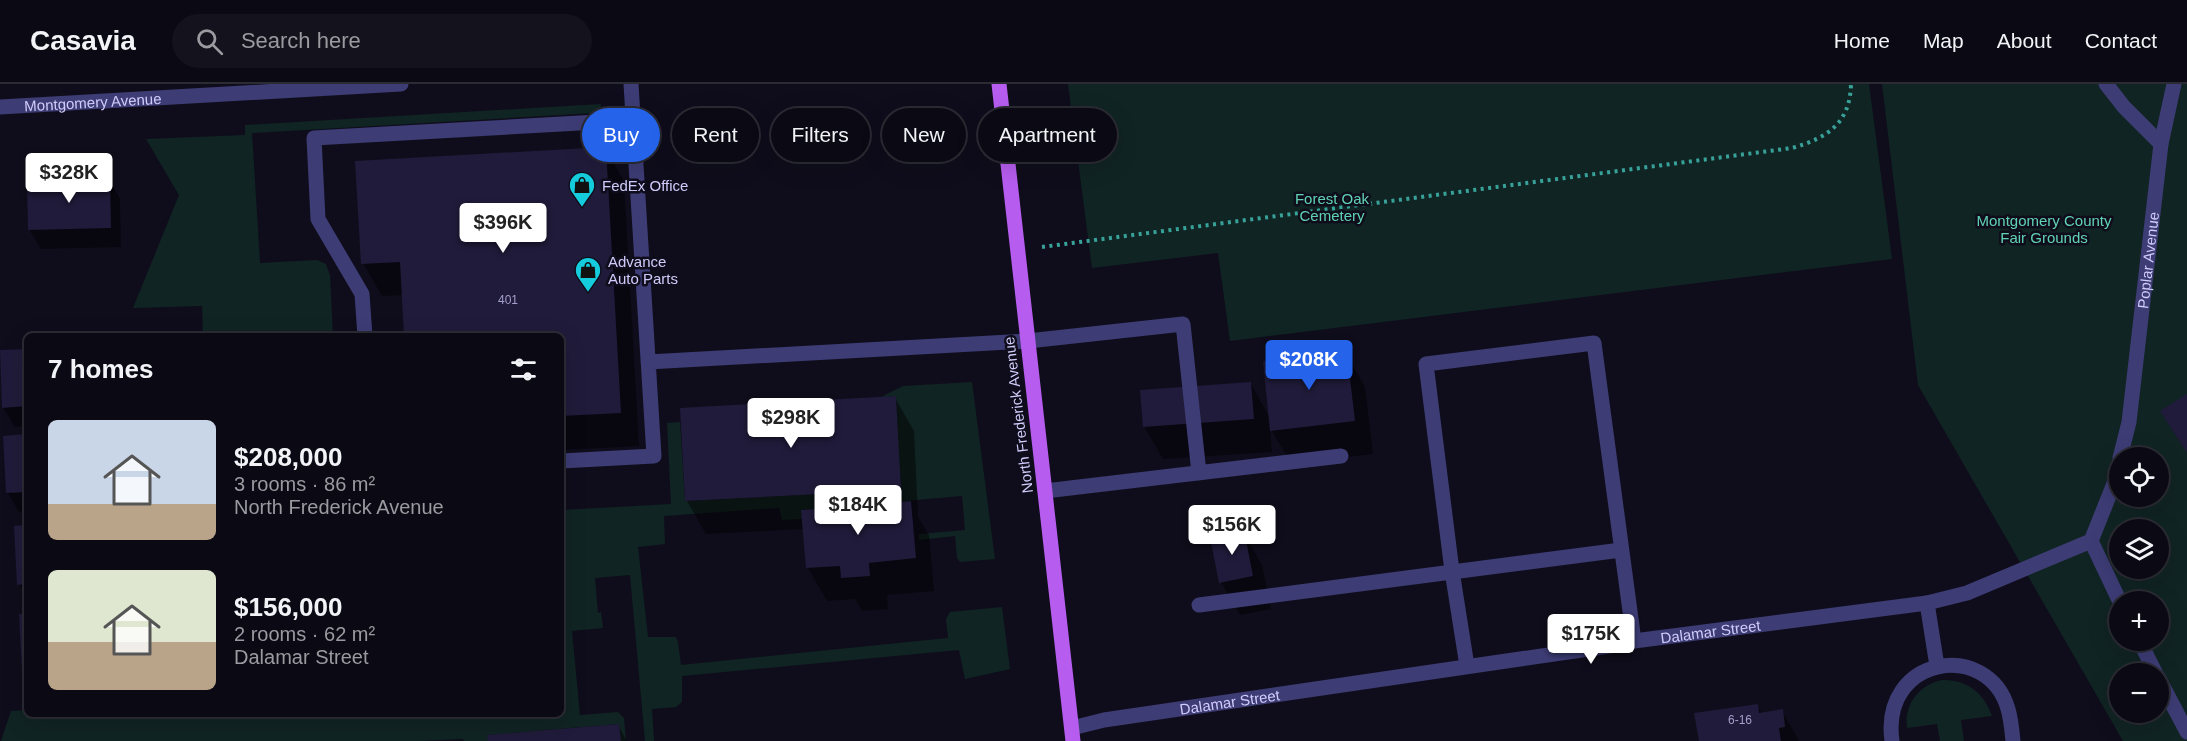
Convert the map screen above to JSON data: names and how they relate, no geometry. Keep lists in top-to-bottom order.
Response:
{
  "streets": {
    "main road": ["North Frederick Avenue"],
    "street": ["Montgomery Avenue", "Poplar Avenue", "Dalamar Street"]
  },
  "crossings": [
    ["Poplar Avenue", "Dalamar Street"],
    ["North Frederick Avenue", "Dalamar Street"]
  ],
  "parks": ["Forest Oak Cemetery", "Montgomery County Fair Grounds"],
  "places": {
    "shop": ["FedEx Office", "Advance Auto Parts"]
  },
  "house_numbers": ["401", "6-16"],
  "page": {
    "header": "Casavia",
    "search": "Search here",
    "nav": [
      "Home",
      "Map",
      "About",
      "Contact"
    ],
    "chip": [
      "Buy",
      "Rent",
      "Filters",
      "New",
      "Apartment"
    ],
    "price": [
      "$328K",
      "$396K",
      "$208K",
      "$298K",
      "$184K",
      "$156K",
      "$175K"
    ],
    "heading": "7 homes",
    "list": [
      {
        "name": "$208,000",
        "note": "3 rooms · 86 m² · North Frederick Avenue"
      },
      {
        "name": "$156,000",
        "note": "2 rooms · 62 m² · Dalamar Street"
      }
    ],
    "map_buttons": ["+", "−"]
  }
}
